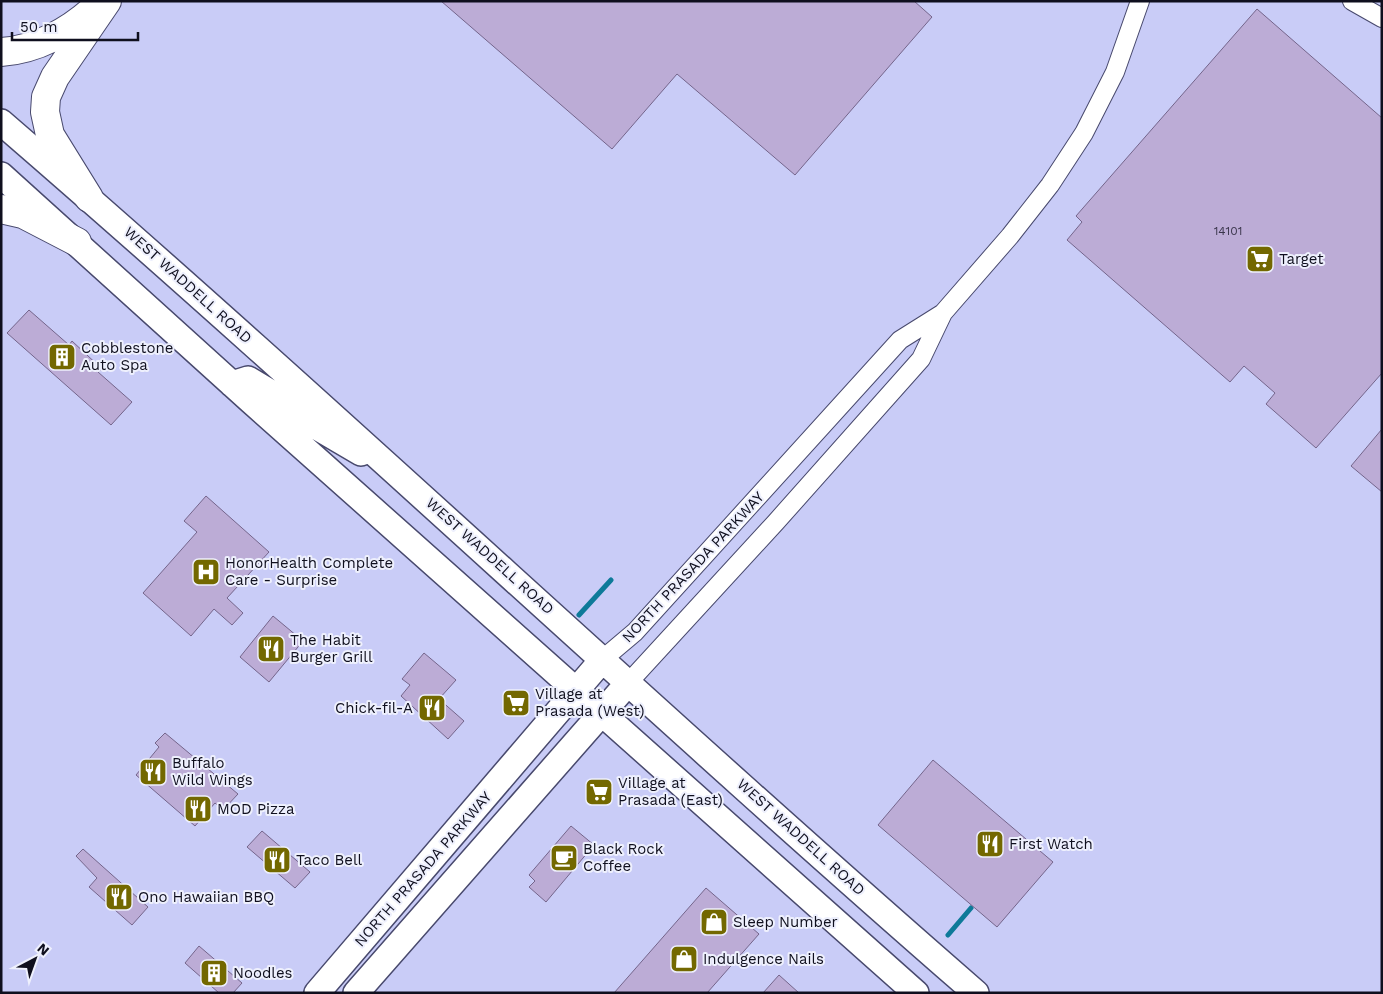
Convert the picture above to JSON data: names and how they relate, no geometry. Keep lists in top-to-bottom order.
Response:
{
  "streets": {
    "main road": ["WEST WADDELL ROAD", "NORTH PRASADA PARKWAY"]
  },
  "crossings": [
    ["WEST WADDELL ROAD", "NORTH PRASADA PARKWAY"]
  ],
  "places": {
    "supermarket": ["Target", "Village at Prasada (West)", "Village at Prasada (East)"],
    "building": ["Cobblestone Auto Spa", "Noodles"],
    "hospital": ["HonorHealth Complete Care - Surprise"],
    "restaurant": [
      "The Habit Burger Grill",
      "Chick-fil-A",
      "Buffalo Wild Wings",
      "MOD Pizza",
      "First Watch",
      "Taco Bell",
      "Ono Hawaiian BBQ"
    ],
    "cafe": ["Black Rock Coffee"],
    "shop": ["Sleep Number", "Indulgence Nails"]
  },
  "house_numbers": ["14101"],
  "scale_bar": "50 m",
  "north": "top right"
}
